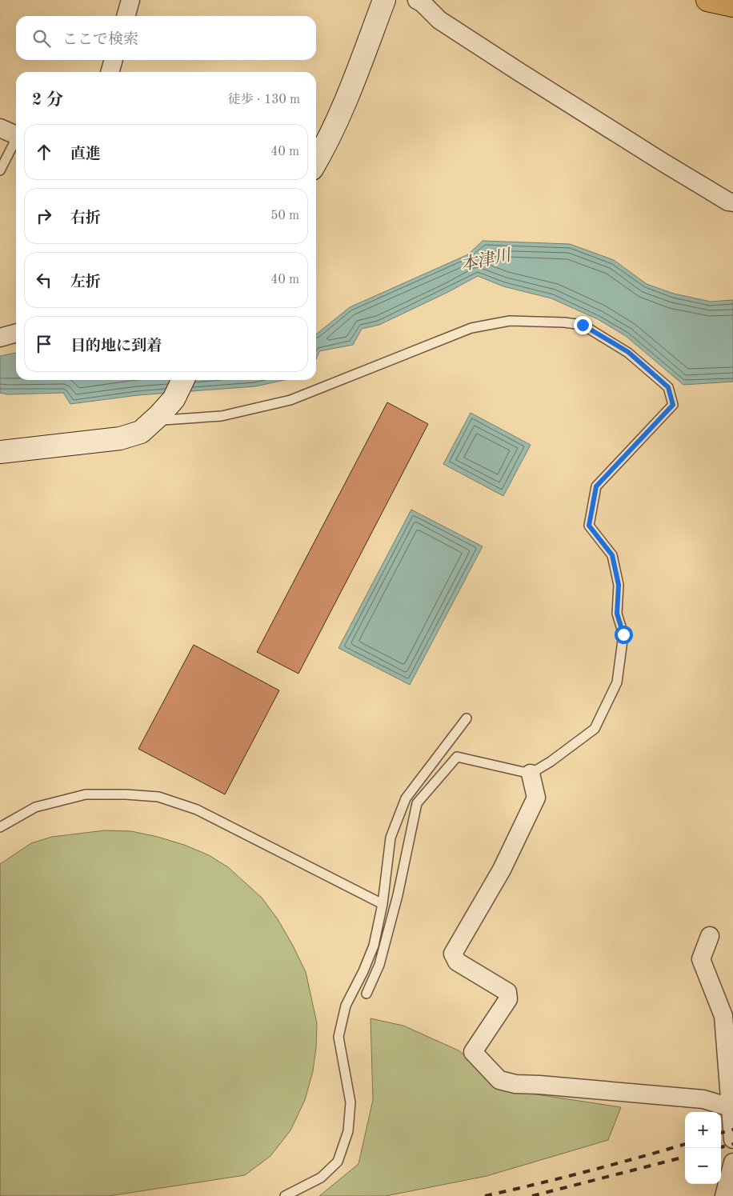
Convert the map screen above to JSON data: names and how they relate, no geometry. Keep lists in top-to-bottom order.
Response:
{
  "water": ["本津川"],
  "page": {
    "search": "ここで検索",
    "heading": ["2 分", "徒歩 · 130 m"],
    "list": [
      ["直進", "40 m"],
      ["右折", "50 m"],
      ["左折", "40 m"],
      "目的地に到着"
    ],
    "map_buttons": ["+", "−"]
  }
}
